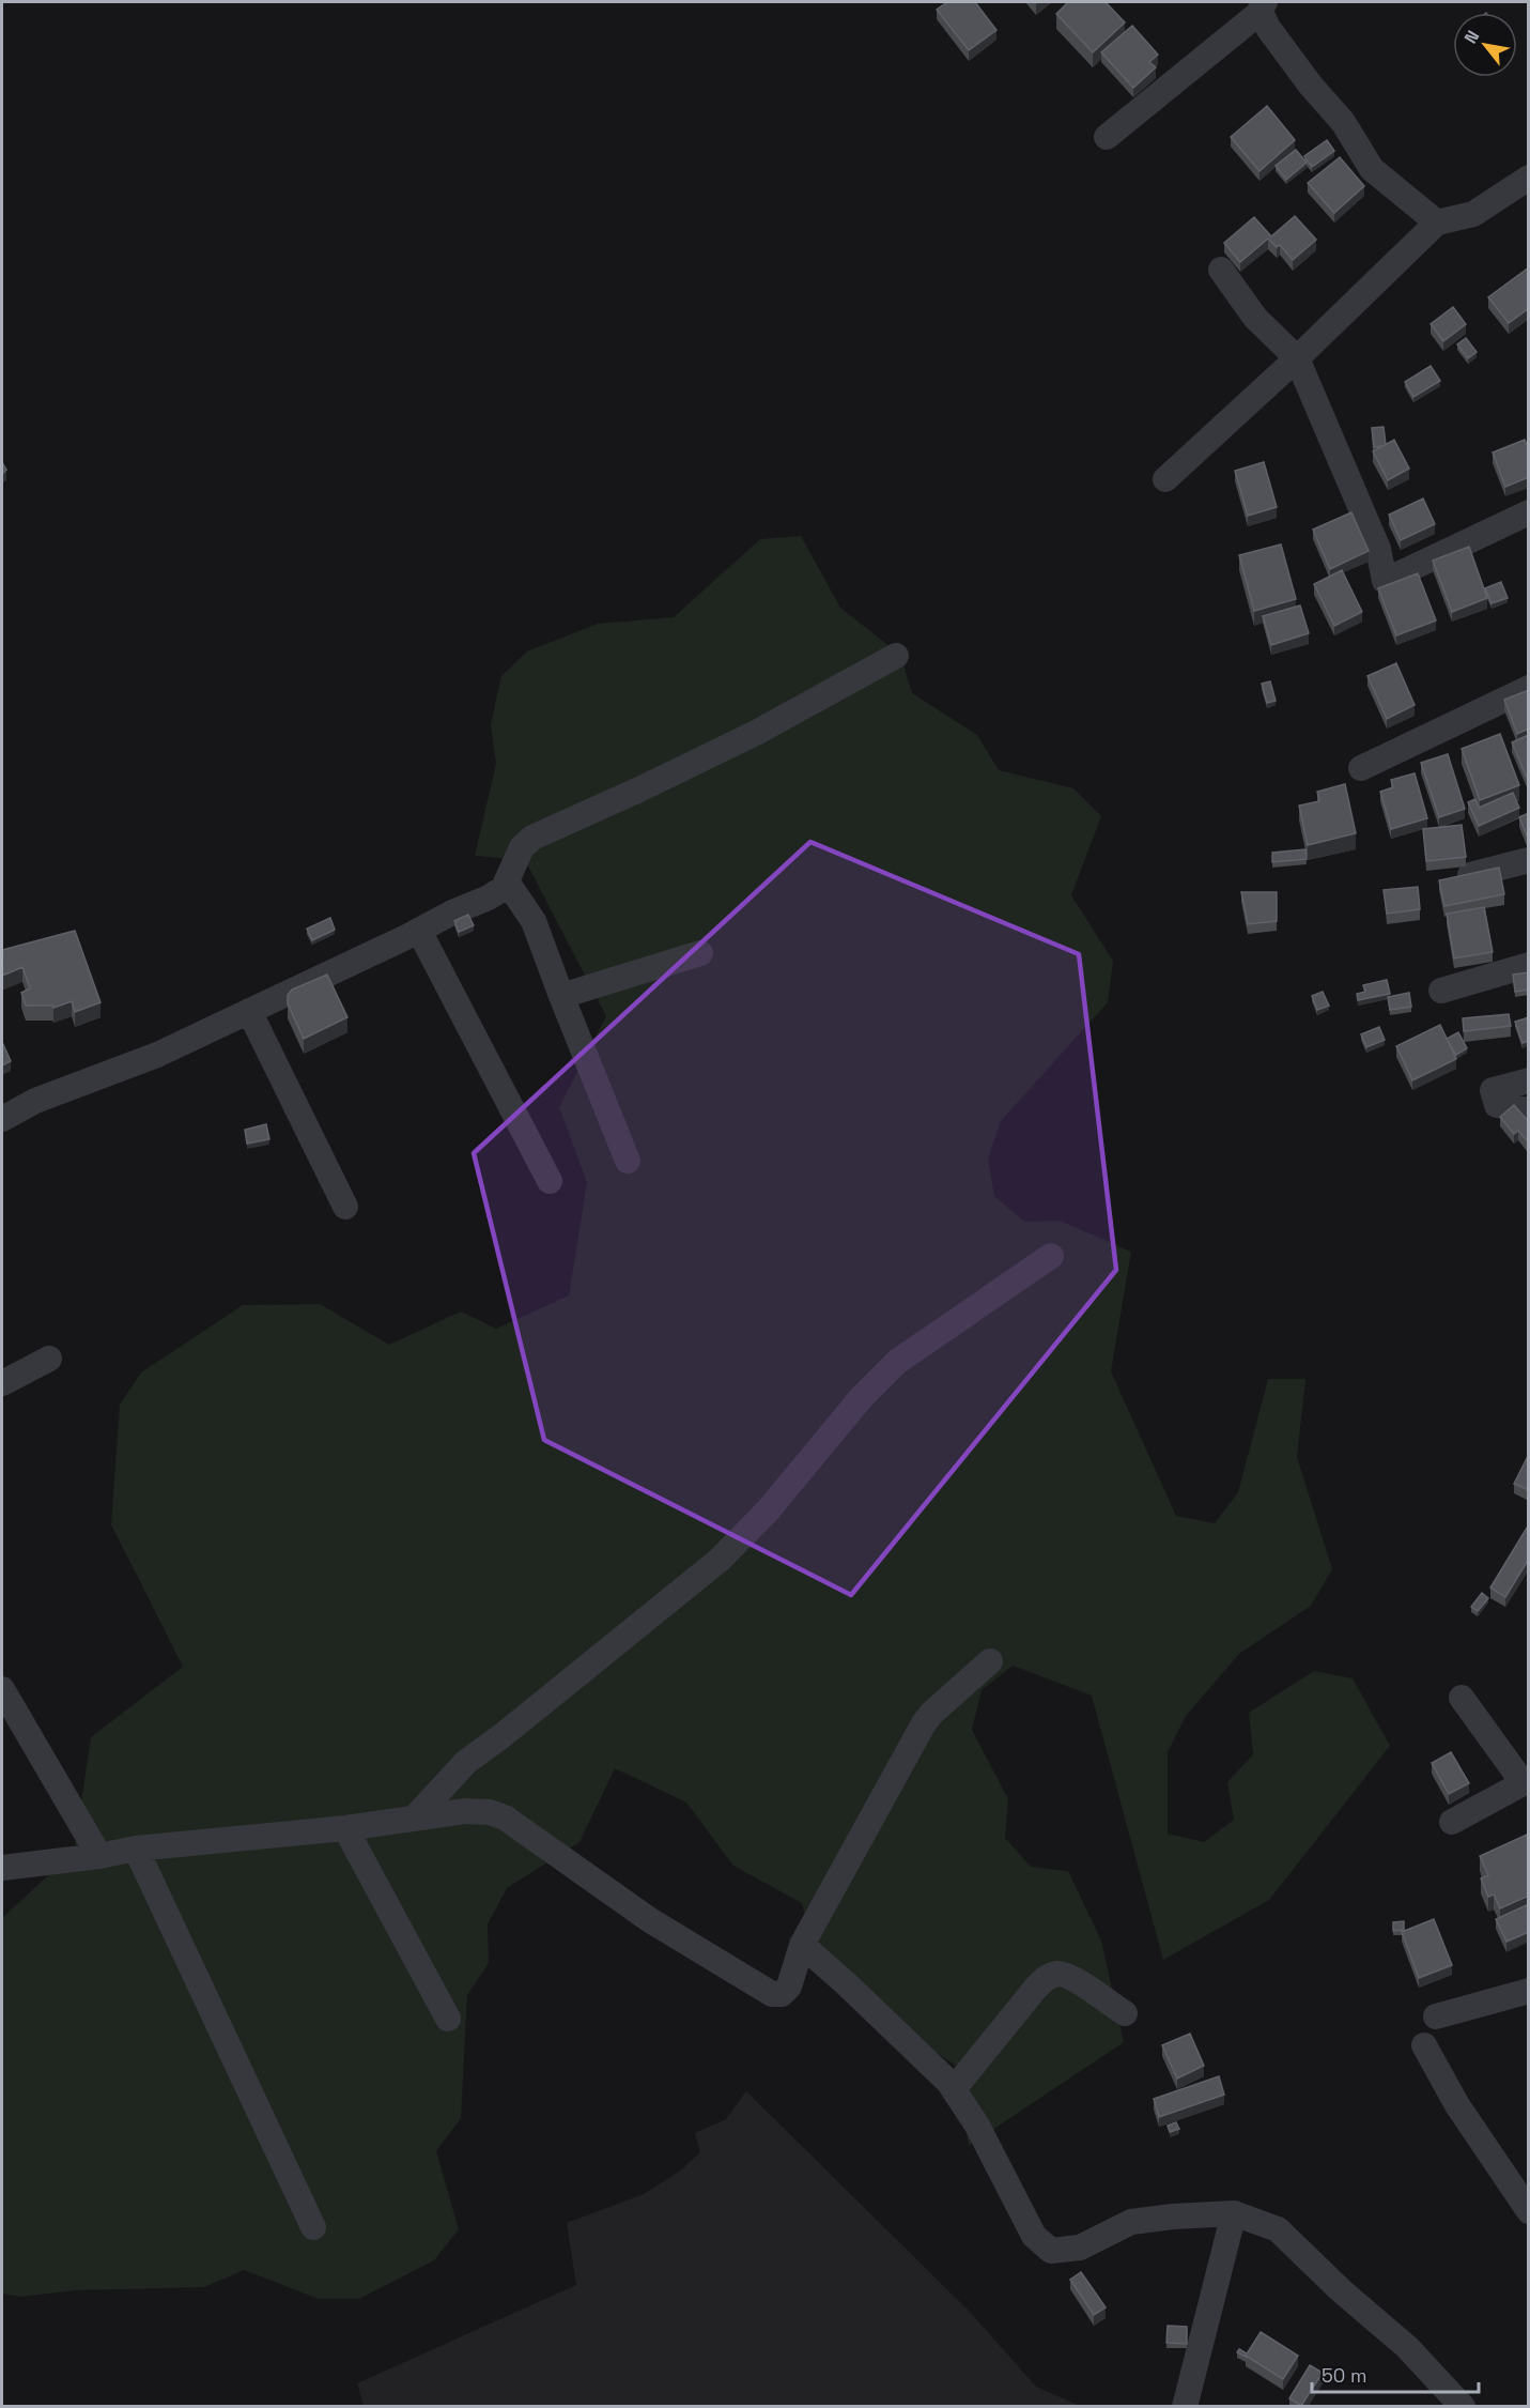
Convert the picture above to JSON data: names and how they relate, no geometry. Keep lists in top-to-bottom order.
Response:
{
  "scale_bar": "50 m",
  "north": "top left"
}
